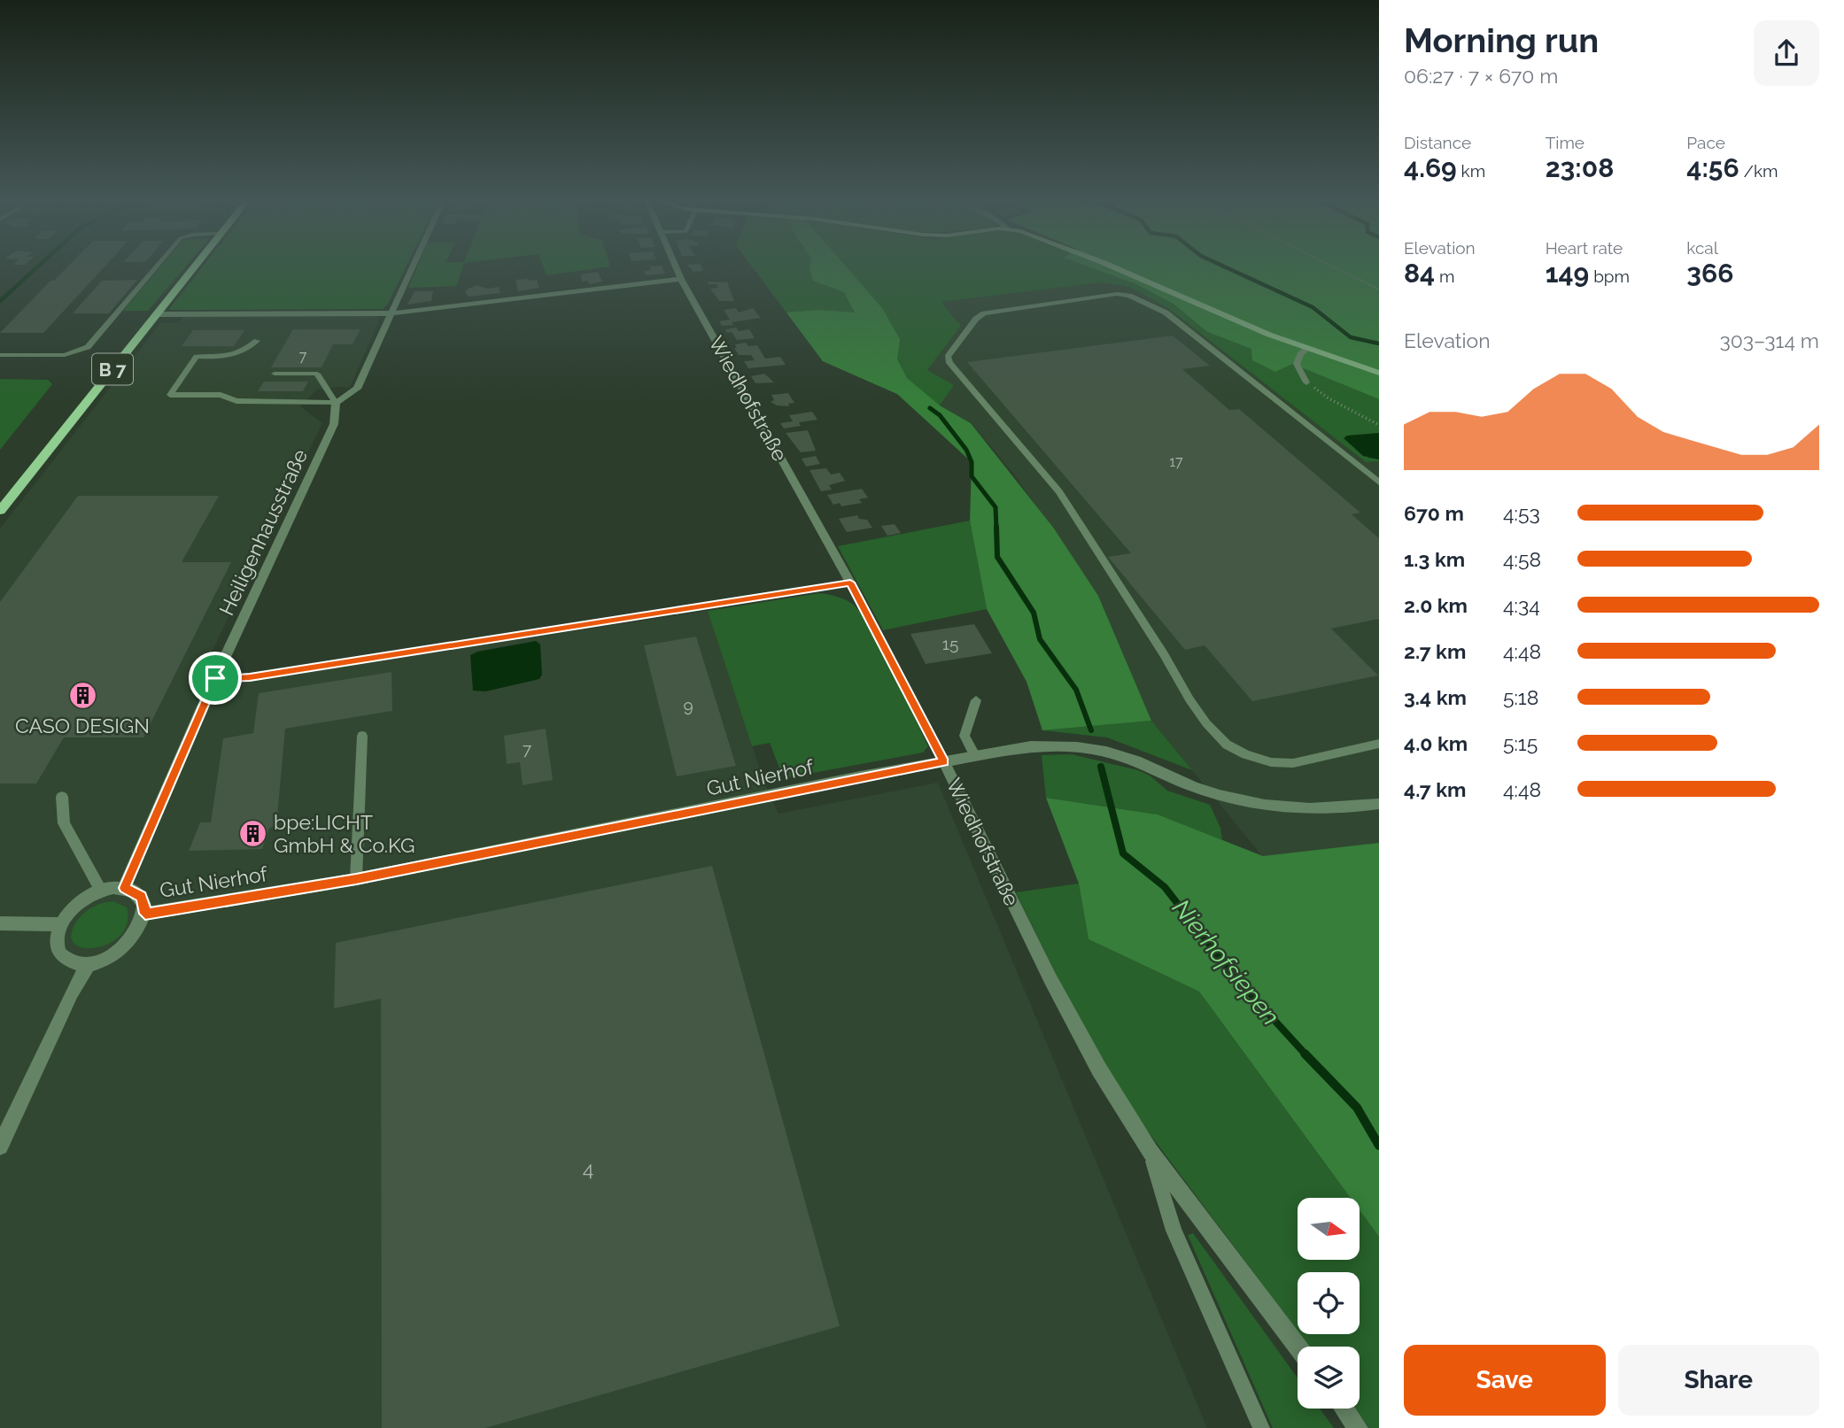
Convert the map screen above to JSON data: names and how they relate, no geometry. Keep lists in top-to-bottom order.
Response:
{
  "streets": {
    "main road": ["B 7"],
    "street": ["Wiedhofstraße", "Heiligenhausstraße", "Gut Nierhof"]
  },
  "crossings": [
    ["Wiedhofstraße", "Gut Nierhof"],
    ["Heiligenhausstraße", "Gut Nierhof"]
  ],
  "water": ["Nierhofsiepen"],
  "places": {
    "building": ["CASO DESIGN", "bpe:LICHT GmbH & Co.KG"]
  },
  "house_numbers": [
    "7",
    "17",
    "15",
    "9",
    "7",
    "4"
  ],
  "north": "right",
  "page": {
    "heading": ["Morning run", "06:27 · 7 × 670 m"],
    "stats": [
      ["Distance", "4.69 km"],
      ["Time", "23:08"],
      ["Pace", "4:56 /km"],
      ["Elevation", "84 m"],
      ["Heart rate", "149 bpm"],
      ["kcal", "366"]
    ],
    "chart": ["Elevation", "303–314 m"],
    "list": [
      {
        "name": "670 m",
        "note": "4:53"
      },
      {
        "name": "1.3 km",
        "note": "4:58"
      },
      {
        "name": "2.0 km",
        "note": "4:34"
      },
      {
        "name": "2.7 km",
        "note": "4:48"
      },
      {
        "name": "3.4 km",
        "note": "5:18"
      },
      {
        "name": "4.0 km",
        "note": "5:15"
      },
      {
        "name": "4.7 km",
        "note": "4:48"
      }
    ],
    "buttons": ["Save", "Share"]
  }
}
